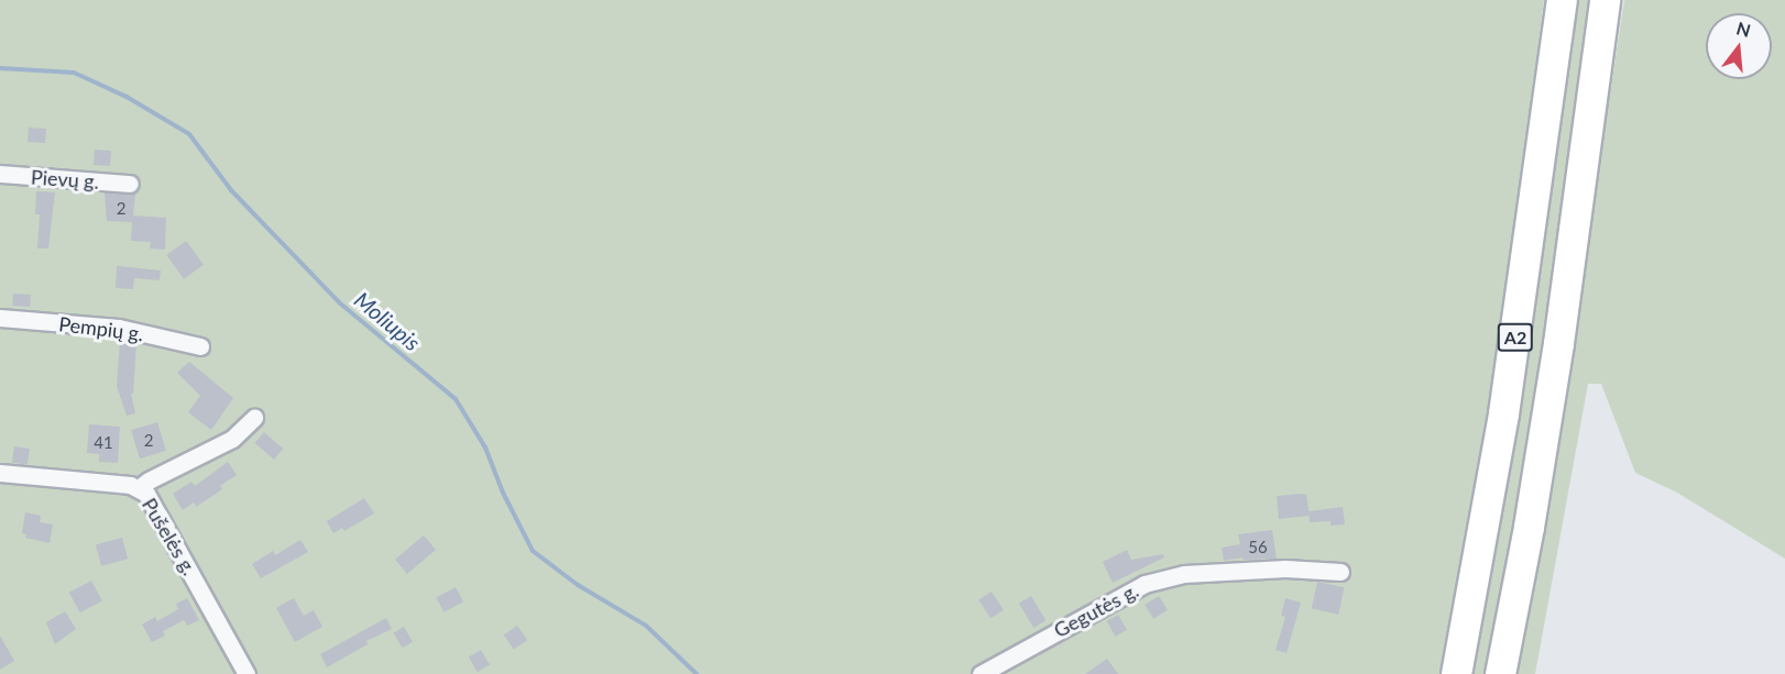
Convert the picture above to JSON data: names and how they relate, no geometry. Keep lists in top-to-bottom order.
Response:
{
  "streets": {
    "highway": ["A2"],
    "street": [
      "Pievų g.",
      "Pempių g.",
      "Pušelės g.",
      "Gegutės g."
    ]
  },
  "water": ["Moliupis"],
  "house_numbers": [
    "2",
    "2",
    "41",
    "56"
  ],
  "north": "top"
}
